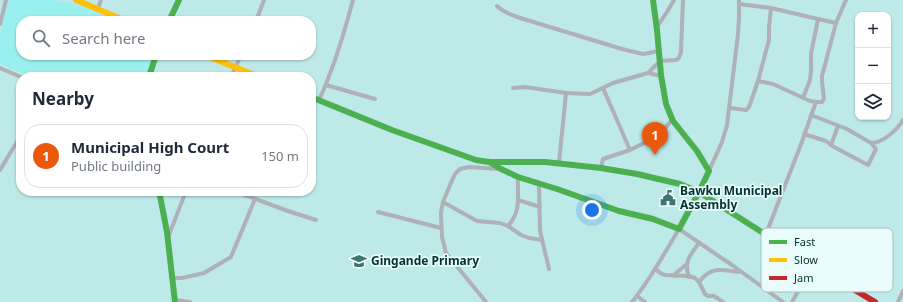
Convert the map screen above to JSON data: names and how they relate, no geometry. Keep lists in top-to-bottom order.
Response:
{
  "places": {
    "public building": ["Bawku Municipal Assembly"],
    "school or university": ["Gingande Primary"]
  },
  "legend": ["Fast", "Slow", "Jam"],
  "page": {
    "map_buttons": ["+", "−"],
    "search": "Search here",
    "heading": "Nearby",
    "pins": "1",
    "list": [
      {
        "mark": "1",
        "name": "Municipal High Court",
        "note": "Public building",
        "value": "150 m"
      }
    ]
  }
}
